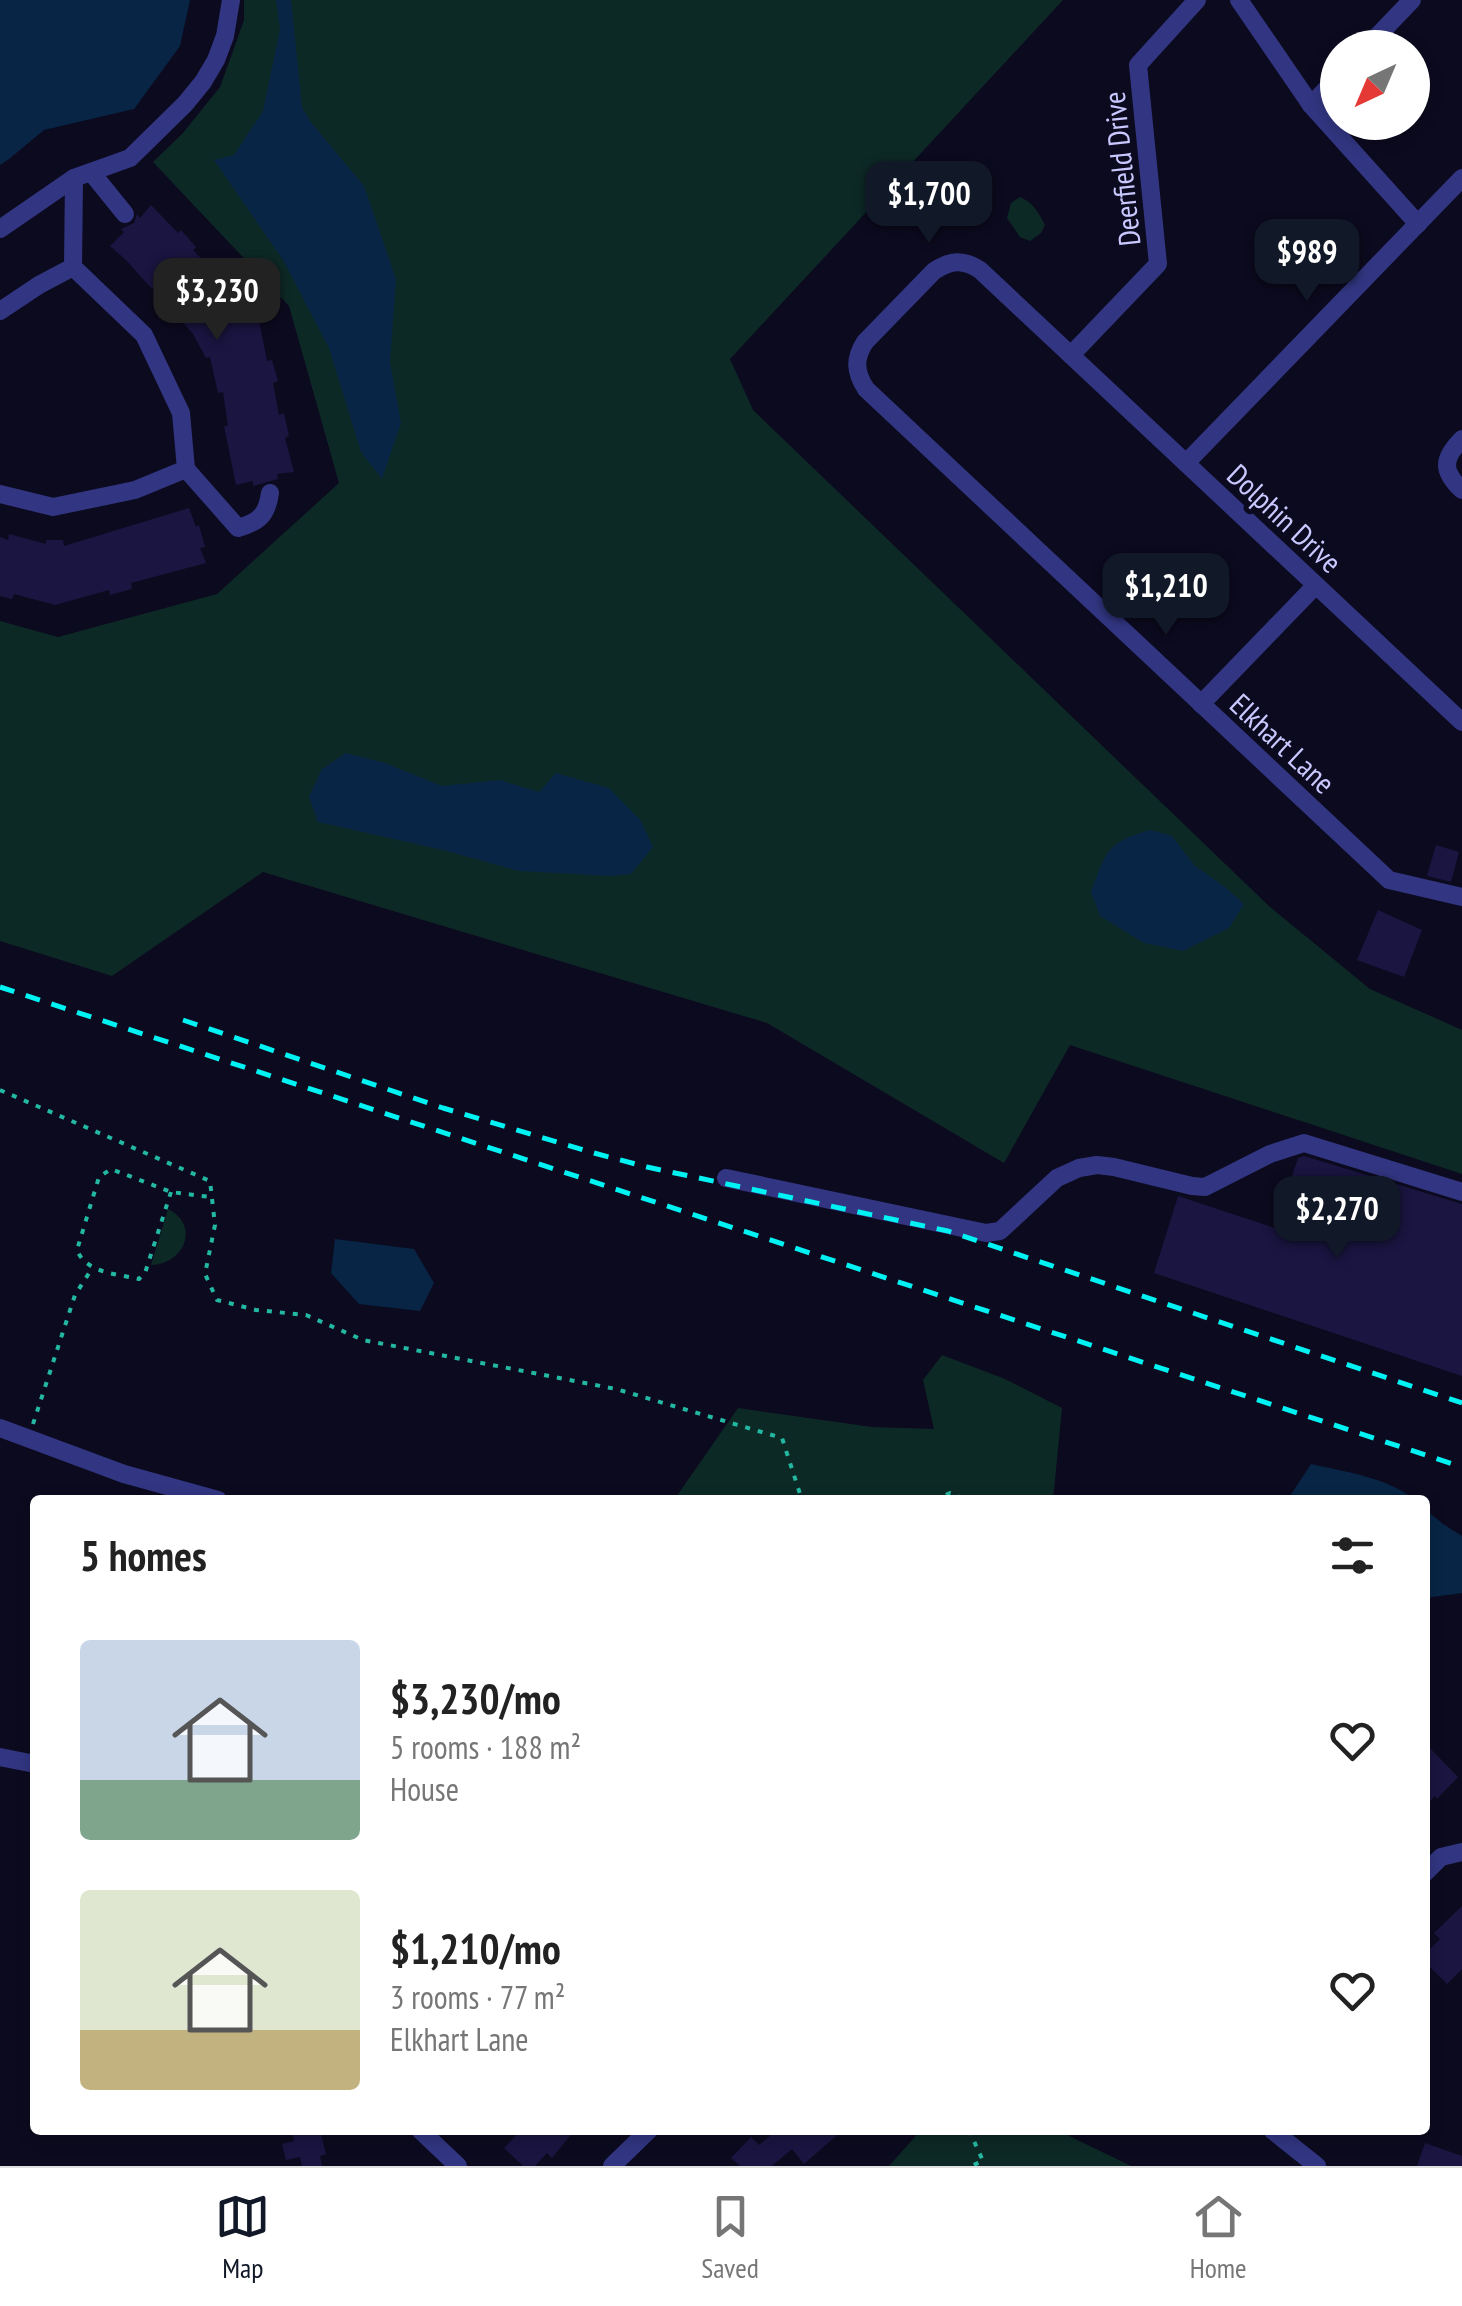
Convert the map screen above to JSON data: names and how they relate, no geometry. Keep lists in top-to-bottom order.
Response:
{
  "streets": {
    "street": ["Deerfield Drive", "Dolphin Drive", "Elkhart Lane"]
  },
  "crossings": [
    ["Deerfield Drive", "Dolphin Drive"],
    ["Deerfield Drive", "Elkhart Lane"],
    ["Dolphin Drive", "Elkhart Lane"]
  ],
  "north": "bottom left",
  "page": {
    "price": [
      "$1,700",
      "$989",
      "$3,230",
      "$1,210",
      "$2,270"
    ],
    "heading": "5 homes",
    "list": [
      {
        "name": "$3,230/mo",
        "note": "5 rooms · 188 m² · House"
      },
      {
        "name": "$1,210/mo",
        "note": "3 rooms · 77 m² · Elkhart Lane"
      }
    ],
    "tabs": ["Map", "Saved", "Home"]
  }
}
